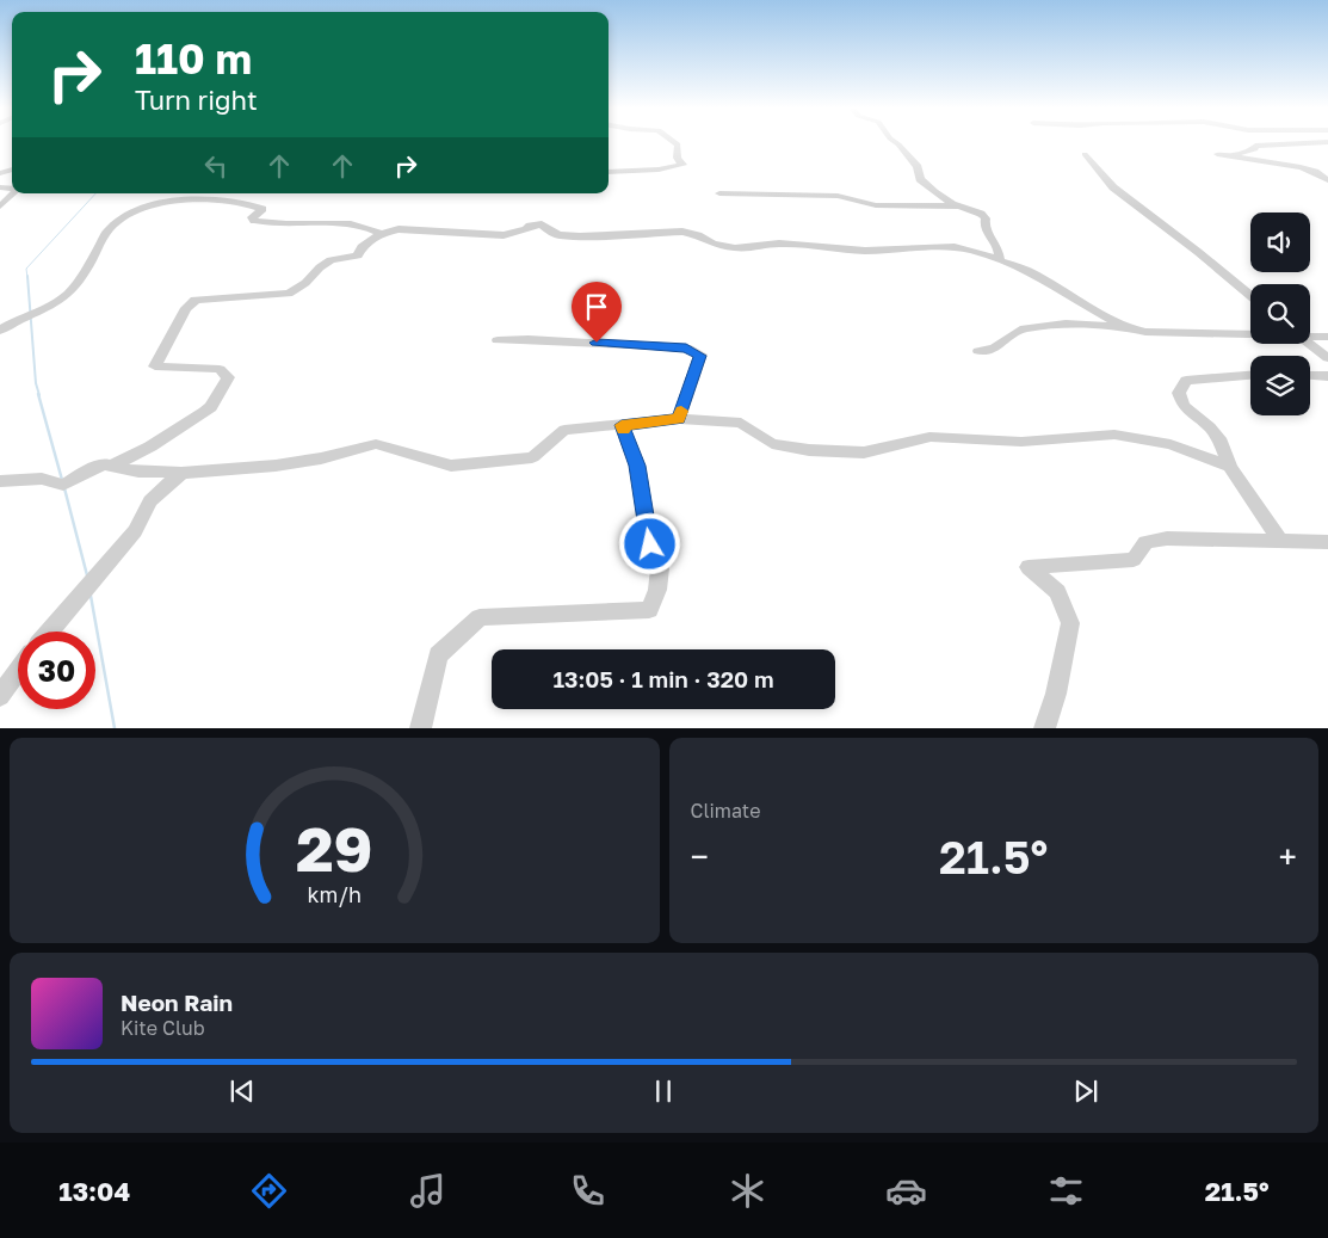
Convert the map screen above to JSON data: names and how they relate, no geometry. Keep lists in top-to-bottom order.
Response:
{
  "page": {
    "turn": ["110 m", "Turn right"],
    "limit": "30",
    "trip": "13:05 · 1 min · 320 m",
    "tile": "Climate",
    "heat": ["−", "21.5°", "+"],
    "song": ["Neon Rain", "Kite Club"],
    "tabs": ["13:04", "21.5°"],
    "gauge": ["29", "km/h"]
  }
}
